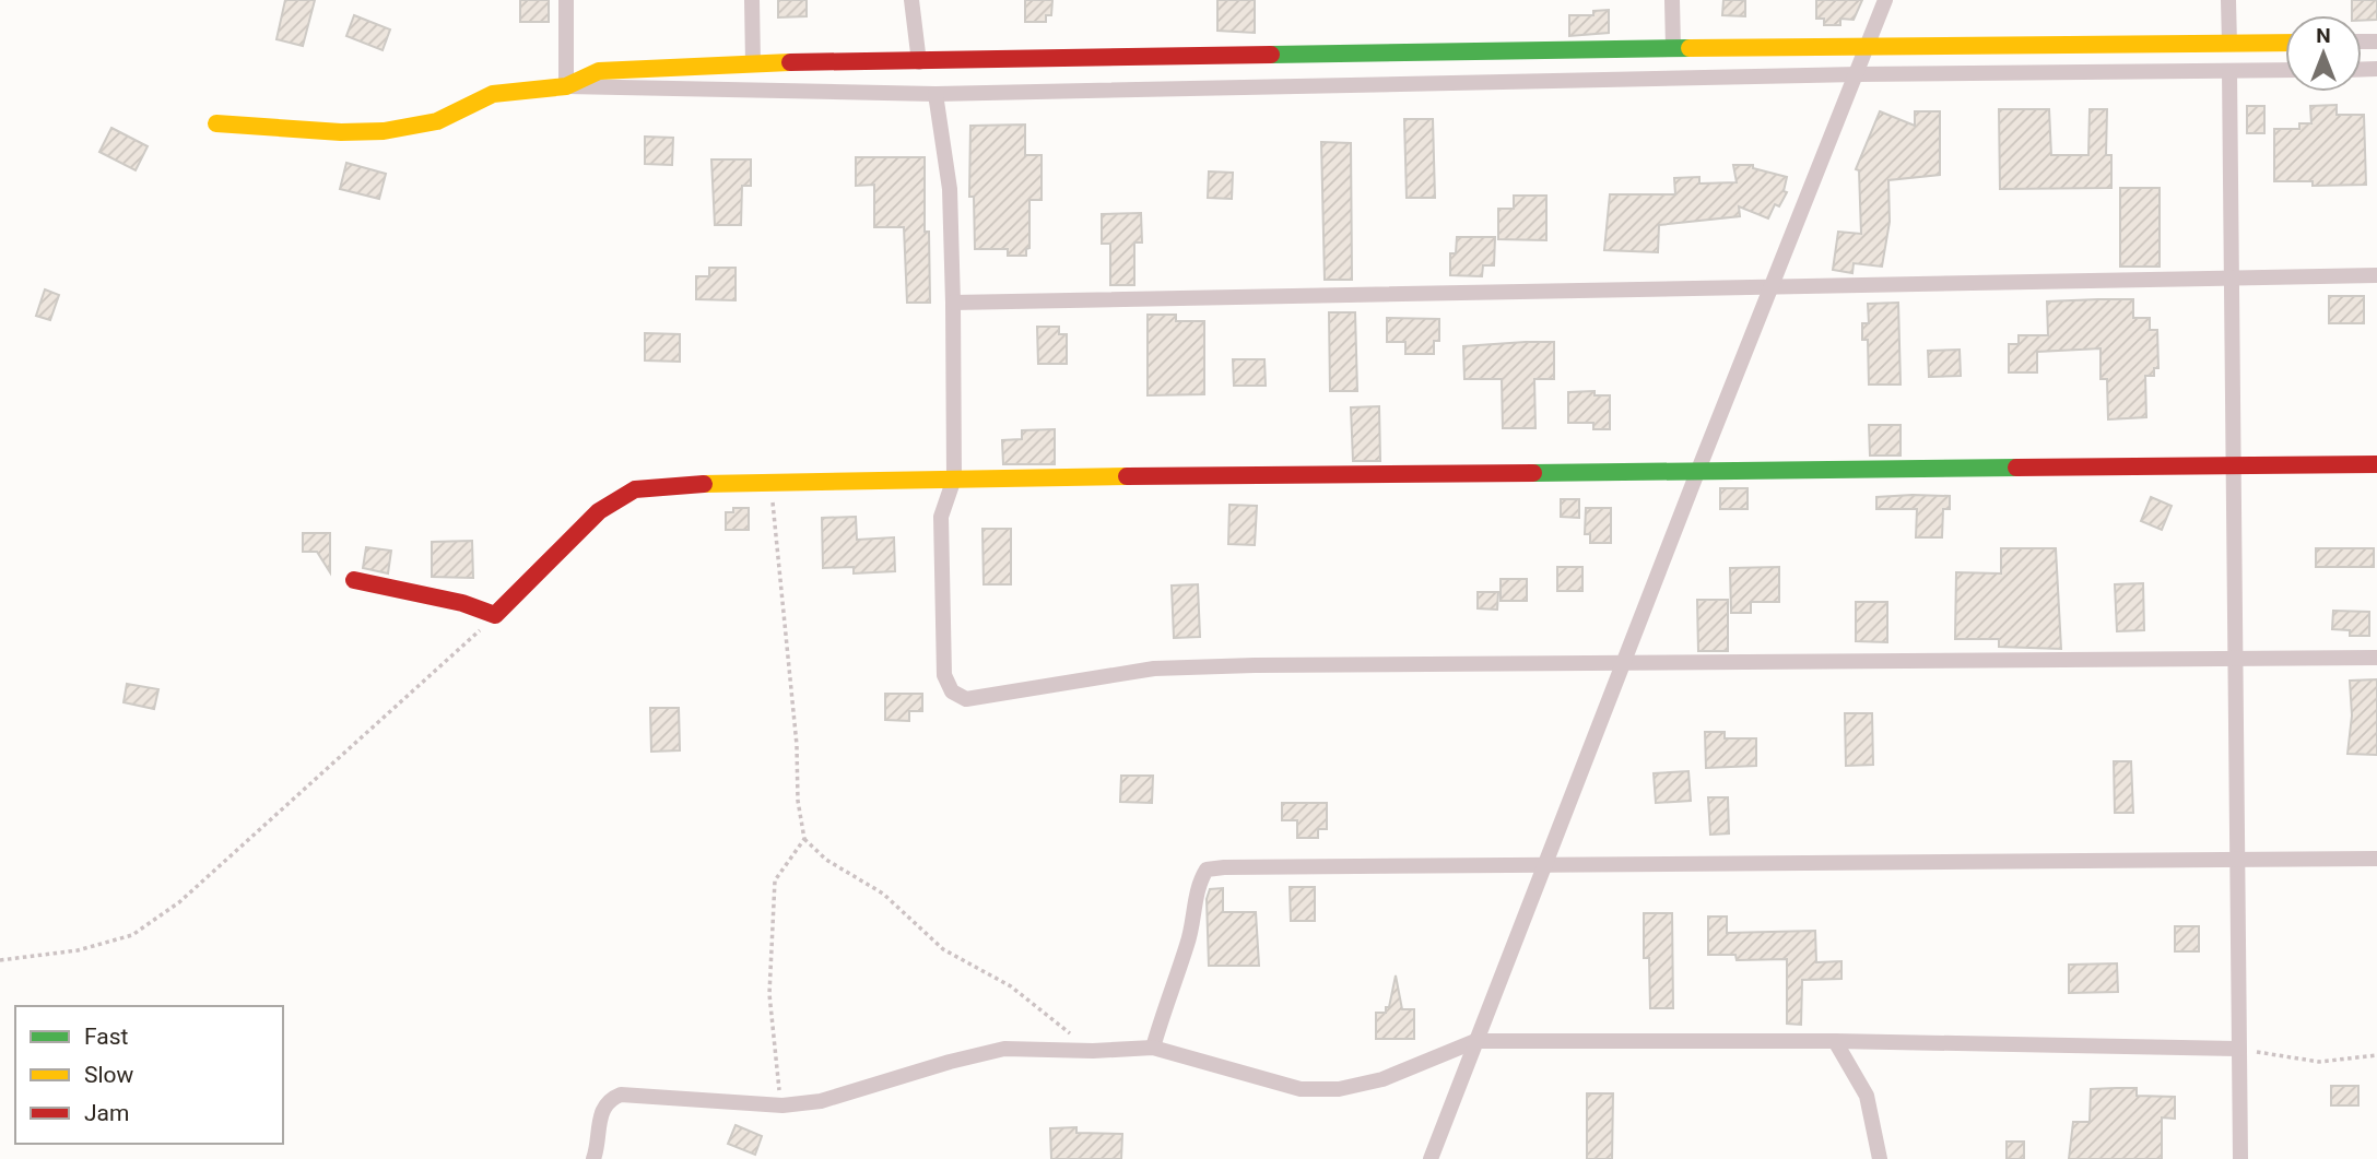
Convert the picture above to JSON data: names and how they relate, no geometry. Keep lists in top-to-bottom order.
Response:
{
  "legend": ["Fast", "Slow", "Jam"],
  "north": "top"
}
